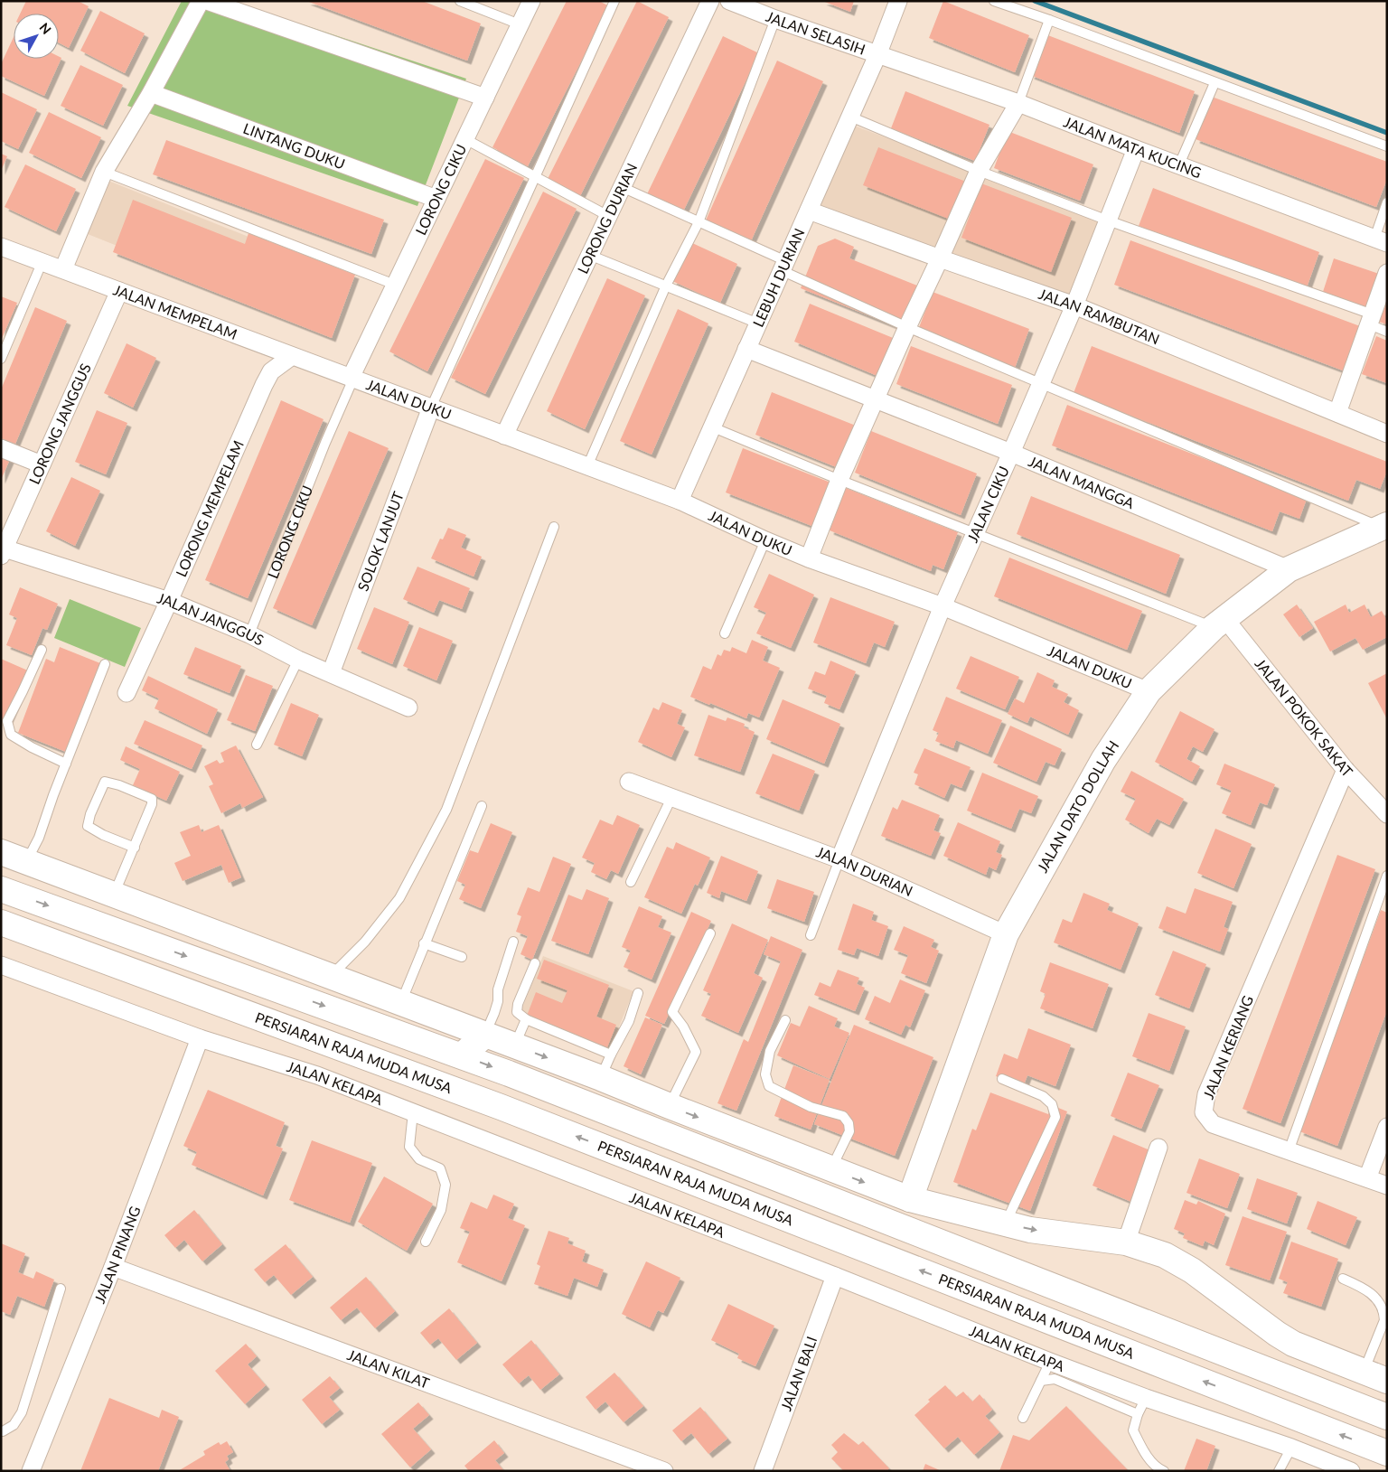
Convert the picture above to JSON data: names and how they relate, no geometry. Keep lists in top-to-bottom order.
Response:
{
  "streets": {
    "main road": ["JALAN DATO DOLLAH", "PERSIARAN RAJA MUDA MUSA"],
    "street": [
      "JALAN SELASIH",
      "LINTANG DUKU",
      "JALAN MATA KUCING",
      "LORONG CIKU",
      "LORONG DURIAN",
      "LEBUH DURIAN",
      "JALAN MEMPELAM",
      "JALAN RAMBUTAN",
      "JALAN DUKU",
      "LORONG JANGGUS",
      "JALAN MANGGA",
      "JALAN CIKU",
      "LORONG MEMPELAM",
      "SOLOK LANJUT",
      "JALAN JANGGUS",
      "JALAN POKOK SAKAT",
      "JALAN DURIAN",
      "JALAN KERIANG",
      "JALAN KELAPA",
      "JALAN PINANG",
      "JALAN KILAT",
      "JALAN BALI"
    ]
  },
  "crossings": [
    ["JALAN SELASIH", "JALAN MATA KUCING"],
    ["JALAN SELASIH", "LEBUH DURIAN"],
    ["LINTANG DUKU", "LORONG CIKU"],
    ["JALAN MATA KUCING", "LEBUH DURIAN"],
    ["JALAN MATA KUCING", "JALAN CIKU"],
    ["LORONG CIKU", "JALAN MEMPELAM"],
    ["LORONG CIKU", "JALAN DUKU"],
    ["LORONG CIKU", "JALAN JANGGUS"],
    ["LORONG DURIAN", "JALAN DUKU"],
    ["LEBUH DURIAN", "JALAN RAMBUTAN"],
    ["LEBUH DURIAN", "JALAN DUKU"],
    ["LEBUH DURIAN", "JALAN MANGGA"],
    ["JALAN MEMPELAM", "JALAN DUKU"],
    ["JALAN MEMPELAM", "LORONG JANGGUS"],
    ["JALAN MEMPELAM", "LORONG MEMPELAM"],
    ["JALAN RAMBUTAN", "JALAN CIKU"],
    ["JALAN DUKU", "JALAN CIKU"],
    ["JALAN DUKU", "SOLOK LANJUT"],
    ["JALAN DUKU", "JALAN DATO DOLLAH"],
    ["LORONG JANGGUS", "JALAN JANGGUS"],
    ["JALAN MANGGA", "JALAN CIKU"],
    ["JALAN MANGGA", "JALAN DATO DOLLAH"],
    ["JALAN CIKU", "JALAN DURIAN"],
    ["LORONG MEMPELAM", "JALAN JANGGUS"],
    ["SOLOK LANJUT", "JALAN JANGGUS"],
    ["JALAN POKOK SAKAT", "JALAN DATO DOLLAH"],
    ["JALAN POKOK SAKAT", "JALAN KERIANG"],
    ["JALAN DATO DOLLAH", "JALAN DURIAN"],
    ["JALAN KELAPA", "JALAN PINANG"],
    ["JALAN KELAPA", "JALAN BALI"],
    ["JALAN PINANG", "JALAN KILAT"]
  ],
  "north": "top right"
}
